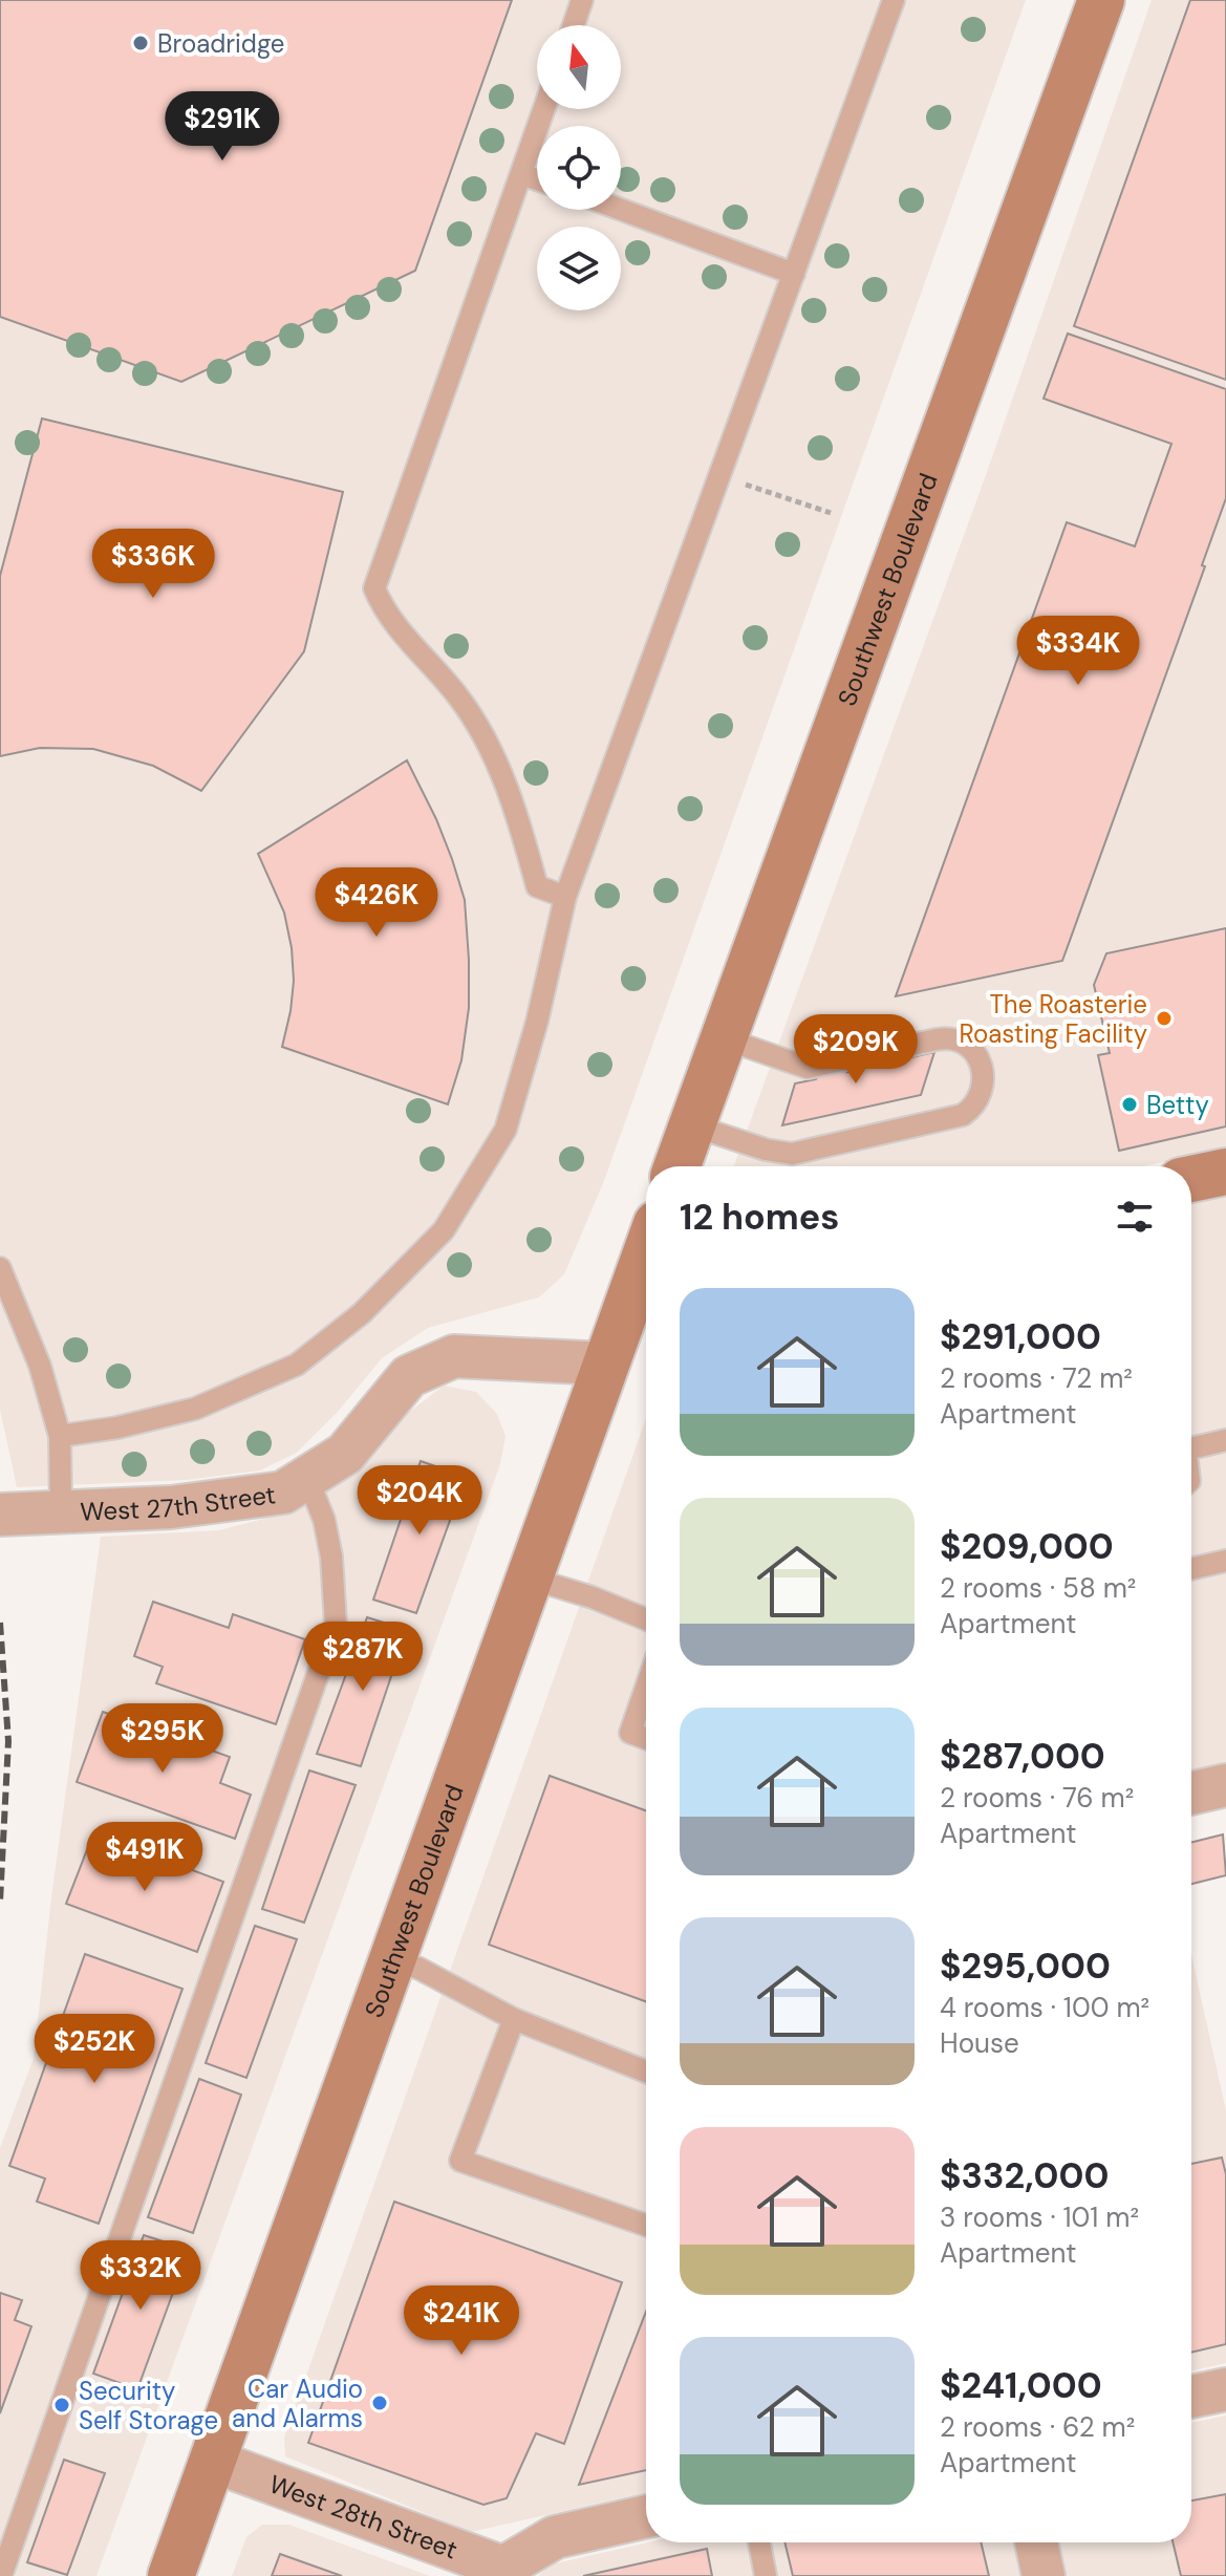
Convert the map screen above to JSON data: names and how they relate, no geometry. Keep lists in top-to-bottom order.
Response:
{
  "streets": {
    "main road": ["Southwest Boulevard"],
    "street": ["West 27th Street", "West 28th Street"]
  },
  "crossings": [
    ["Southwest Boulevard", "West 27th Street"],
    ["Southwest Boulevard", "West 28th Street"]
  ],
  "places": [
    "Broadridge",
    "The Roasterie Roasting Facility",
    "Betty",
    "Car Audio and Alarms",
    "Security Self Storage"
  ],
  "north": "top",
  "page": {
    "price": [
      "$291K",
      "$336K",
      "$334K",
      "$426K",
      "$209K",
      "$204K",
      "$287K",
      "$295K",
      "$491K",
      "$252K",
      "$332K",
      "$241K"
    ],
    "heading": "12 homes",
    "list": [
      {
        "name": "$291,000",
        "note": "2 rooms · 72 m² · Apartment"
      },
      {
        "name": "$209,000",
        "note": "2 rooms · 58 m² · Apartment"
      },
      {
        "name": "$287,000",
        "note": "2 rooms · 76 m² · Apartment"
      },
      {
        "name": "$295,000",
        "note": "4 rooms · 100 m² · House"
      },
      {
        "name": "$332,000",
        "note": "3 rooms · 101 m² · Apartment"
      },
      {
        "name": "$241,000",
        "note": "2 rooms · 62 m² · Apartment"
      }
    ]
  }
}
